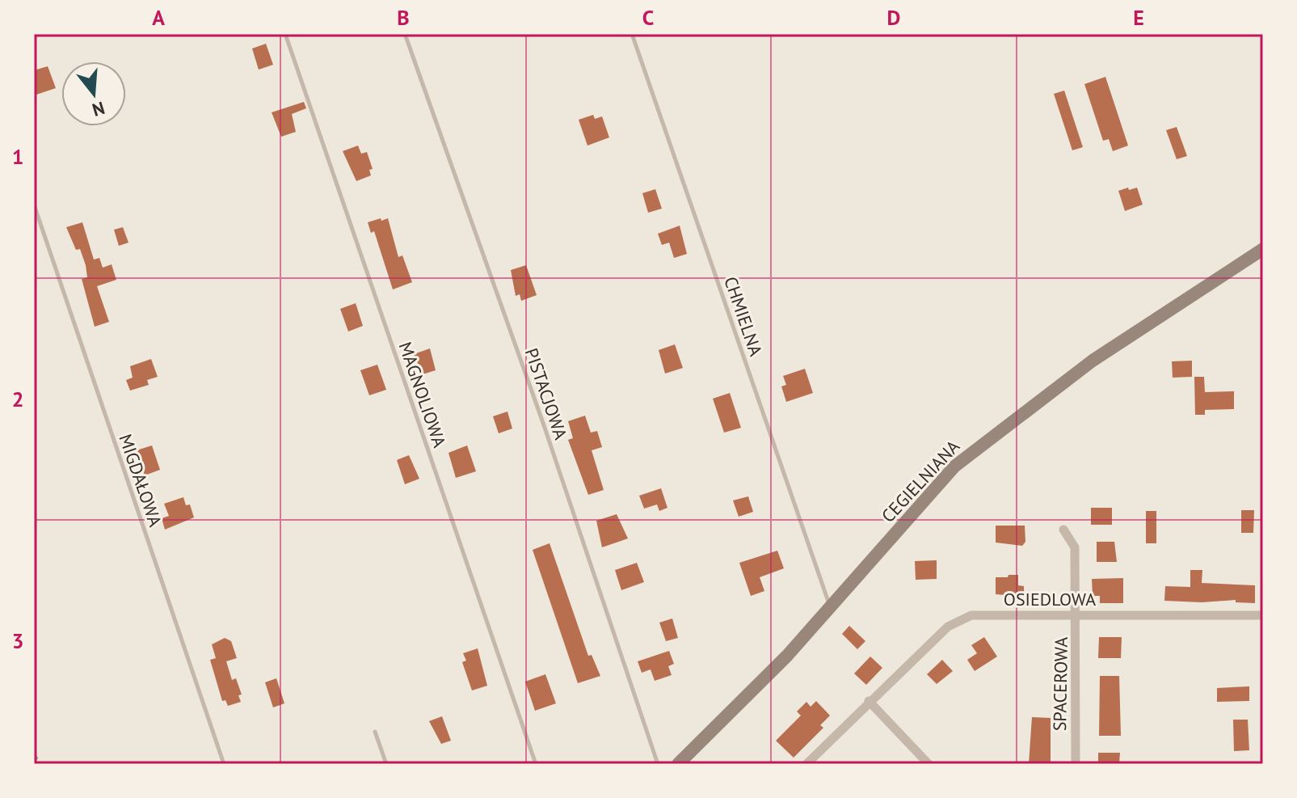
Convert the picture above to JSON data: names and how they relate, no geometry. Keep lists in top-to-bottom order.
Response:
{
  "streets": {
    "street": ["CEGIELNIANA", "OSIEDLOWA", "SPACEROWA"],
    "lane": [
      "CHMIELNA",
      "PISTACJOWA",
      "MAGNOLIOWA",
      "MIGDAŁOWA"
    ]
  },
  "crossings": [
    ["CHMIELNA", "CEGIELNIANA"],
    ["OSIEDLOWA", "SPACEROWA"]
  ],
  "north": "bottom",
  "grid": {
    "columns": [
      "A",
      "B",
      "C",
      "D",
      "E"
    ],
    "rows": ["1", "2", "3"]
  }
}
